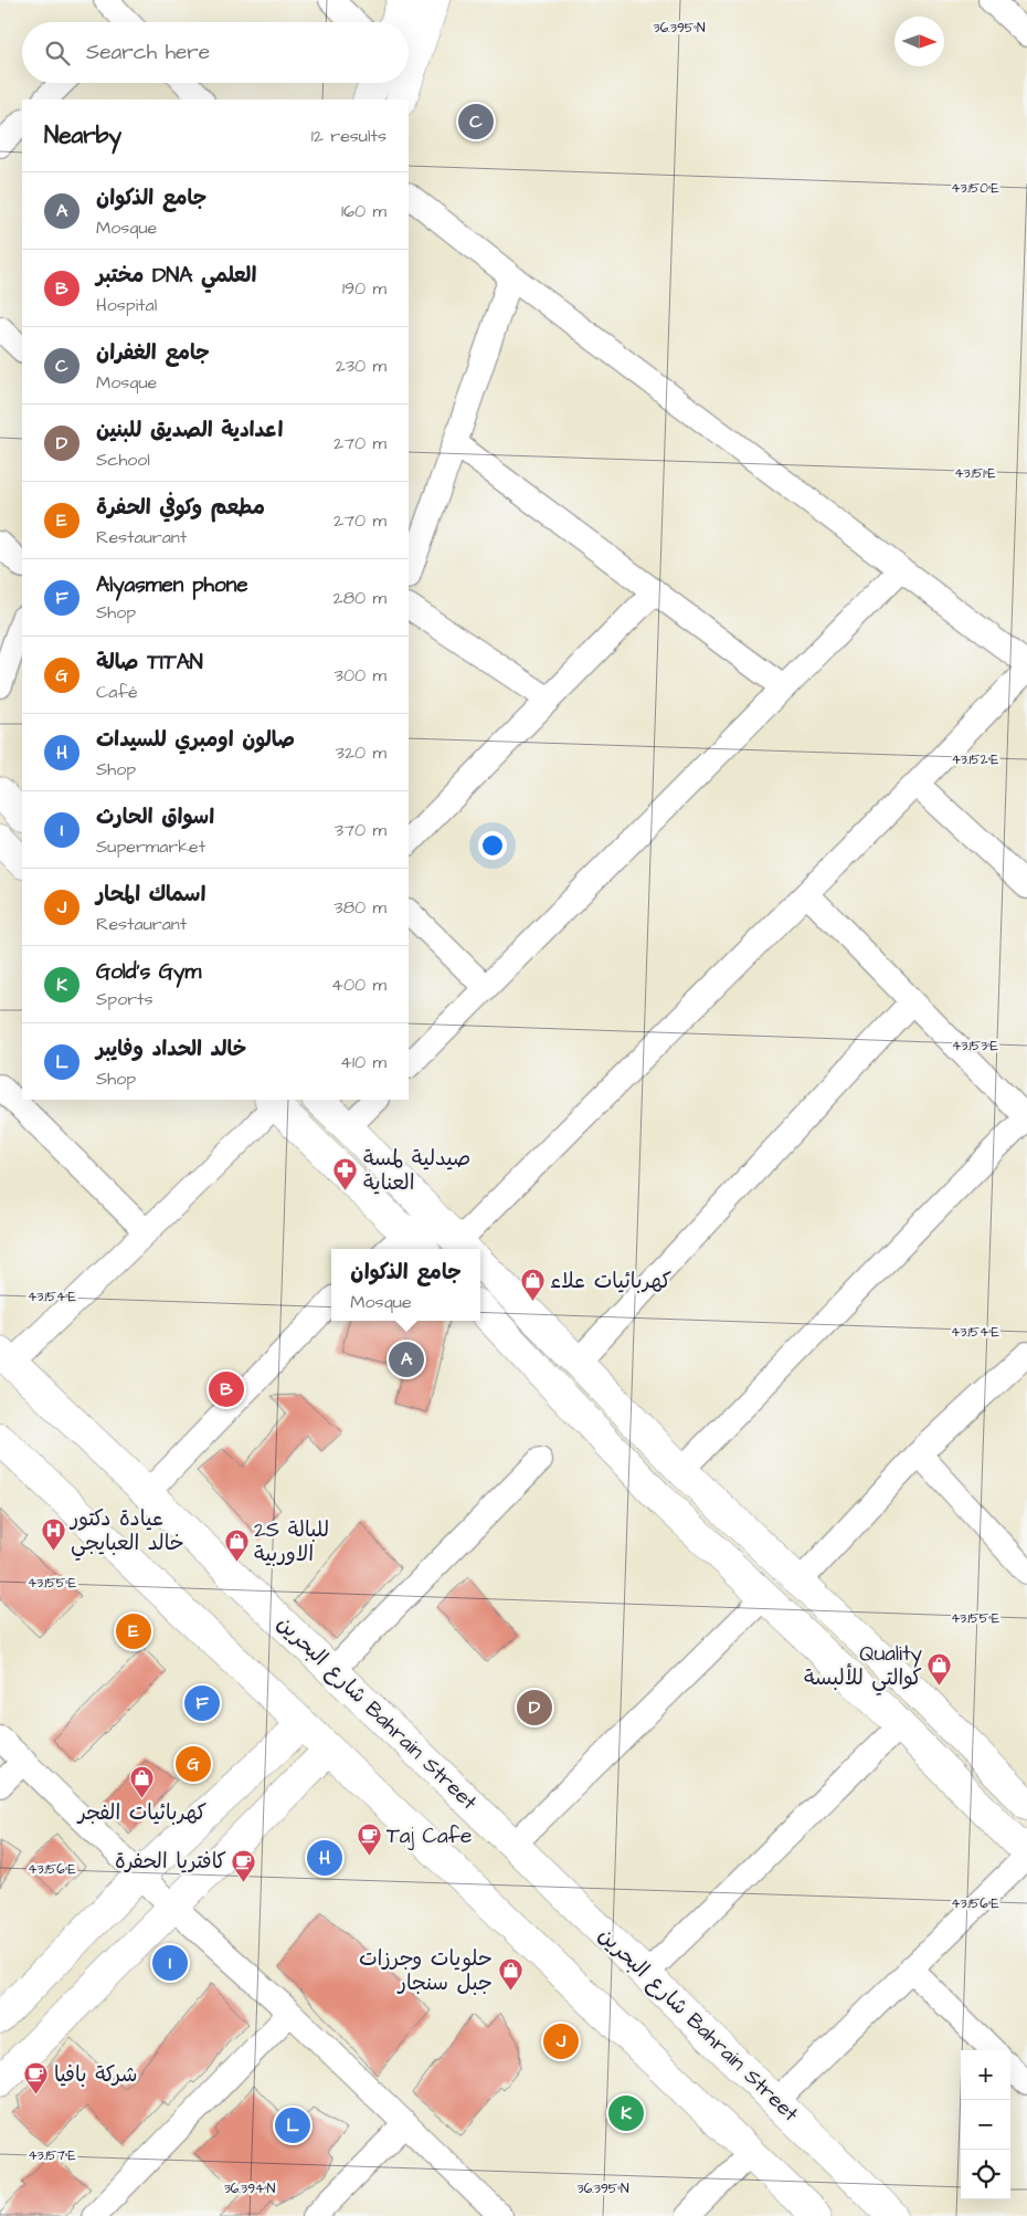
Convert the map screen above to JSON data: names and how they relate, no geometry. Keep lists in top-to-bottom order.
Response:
{
  "streets": {
    "street": ["شارع البحرين Bahrain Street"]
  },
  "places": {
    "pharmacy": ["صيدلية لمسة العناية"],
    "shop": [
      "كهربائيات علاء",
      "2S للبالة الاوربية",
      "Quality كوالتي للألبسة",
      "كهربائيات الفجر",
      "حلويات وجرزات جبل سنجار"
    ],
    "hospital": ["عيادة دكتور خالد العبايجي"],
    "cafe": ["Taj Cafe", "كافتريا الحفرة", "شركة بافيا"]
  },
  "north": "right",
  "page": {
    "search": "Search here",
    "heading": ["Nearby", "12 results"],
    "pins": [
      "C",
      "A",
      "B",
      "E",
      "F",
      "D",
      "G",
      "H",
      "I",
      "J",
      "K",
      "L"
    ],
    "list": [
      {
        "mark": "A",
        "name": "جامع الذكوان",
        "note": "Mosque",
        "value": "160 m"
      },
      {
        "mark": "B",
        "name": "مختبر DNA العلمي",
        "note": "Hospital",
        "value": "190 m"
      },
      {
        "mark": "C",
        "name": "جامع الغفران",
        "note": "Mosque",
        "value": "230 m"
      },
      {
        "mark": "D",
        "name": "اعدادية الصديق للبنين",
        "note": "School",
        "value": "270 m"
      },
      {
        "mark": "E",
        "name": "مطعم وكوفي الحفرة",
        "note": "Restaurant",
        "value": "270 m"
      },
      {
        "mark": "F",
        "name": "Alyasmen phone",
        "note": "Shop",
        "value": "280 m"
      },
      {
        "mark": "G",
        "name": "صالة TITAN",
        "note": "Café",
        "value": "300 m"
      },
      {
        "mark": "H",
        "name": "صالون اومبري للسيدات",
        "note": "Shop",
        "value": "320 m"
      },
      {
        "mark": "I",
        "name": "اسواق الحارث",
        "note": "Supermarket",
        "value": "370 m"
      },
      {
        "mark": "J",
        "name": "اسماك المحار",
        "note": "Restaurant",
        "value": "380 m"
      },
      {
        "mark": "K",
        "name": "Gold's Gym",
        "note": "Sports",
        "value": "400 m"
      },
      {
        "mark": "L",
        "name": "خالد الحداد وفايبر",
        "note": "Shop",
        "value": "410 m"
      }
    ],
    "popup": ["جامع الذكوان", "Mosque"],
    "map_buttons": ["+", "−"]
  },
  "coordinates": [
    "36.395°N",
    "43.150°E",
    "43.151°E",
    "43.152°E",
    "43.153°E",
    "43.154°E",
    "43.155°E",
    "43.156°E",
    "43.157°E",
    "36.394°N"
  ]
}
